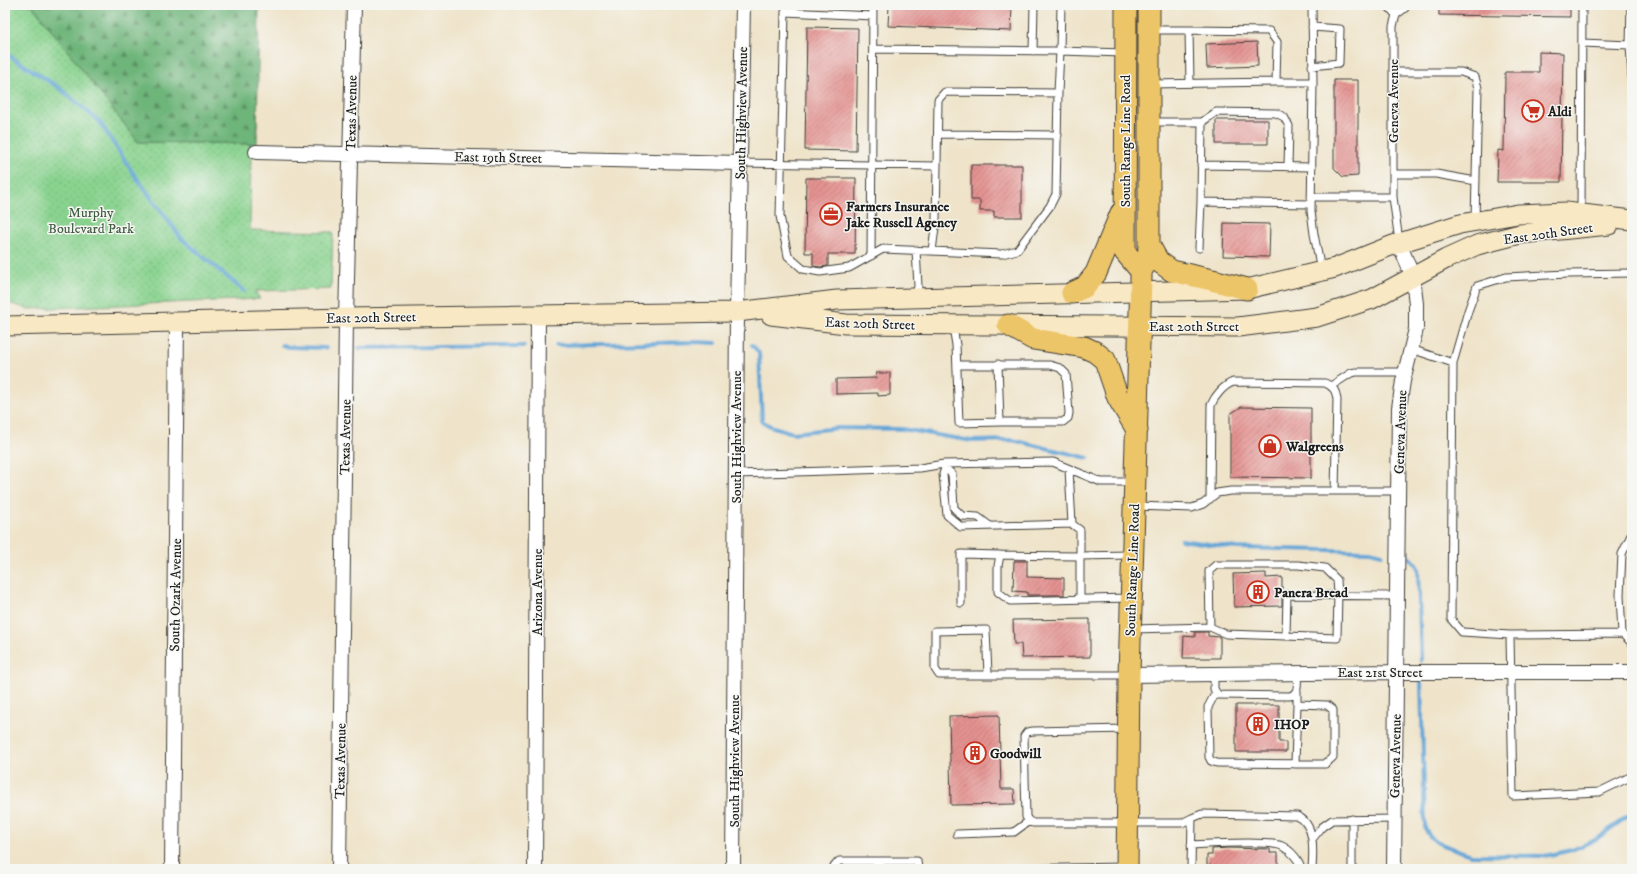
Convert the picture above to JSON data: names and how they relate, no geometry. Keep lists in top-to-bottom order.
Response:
{
  "streets": {
    "main road": ["South Range Line Road", "East 20th Street"],
    "street": [
      "Geneva Avenue",
      "Texas Avenue",
      "South Highview Avenue",
      "East 19th Street",
      "Arizona Avenue",
      "South Ozark Avenue",
      "East 21st Street"
    ]
  },
  "crossings": [
    ["Geneva Avenue", "East 20th Street"],
    ["Geneva Avenue", "East 21st Street"],
    ["Texas Avenue", "East 19th Street"],
    ["Texas Avenue", "East 20th Street"],
    ["South Highview Avenue", "East 19th Street"],
    ["South Highview Avenue", "East 20th Street"],
    ["South Range Line Road", "East 20th Street"],
    ["South Range Line Road", "East 21st Street"],
    ["East 20th Street", "Arizona Avenue"],
    ["East 20th Street", "South Ozark Avenue"]
  ],
  "parks": ["Murphy Boulevard Park"],
  "places": {
    "supermarket": ["Aldi"],
    "office": ["Farmers Insurance Jake Russell Agency"],
    "shop": ["Walgreens"],
    "building": ["Panera Bread", "IHOP", "Goodwill"]
  }
}
